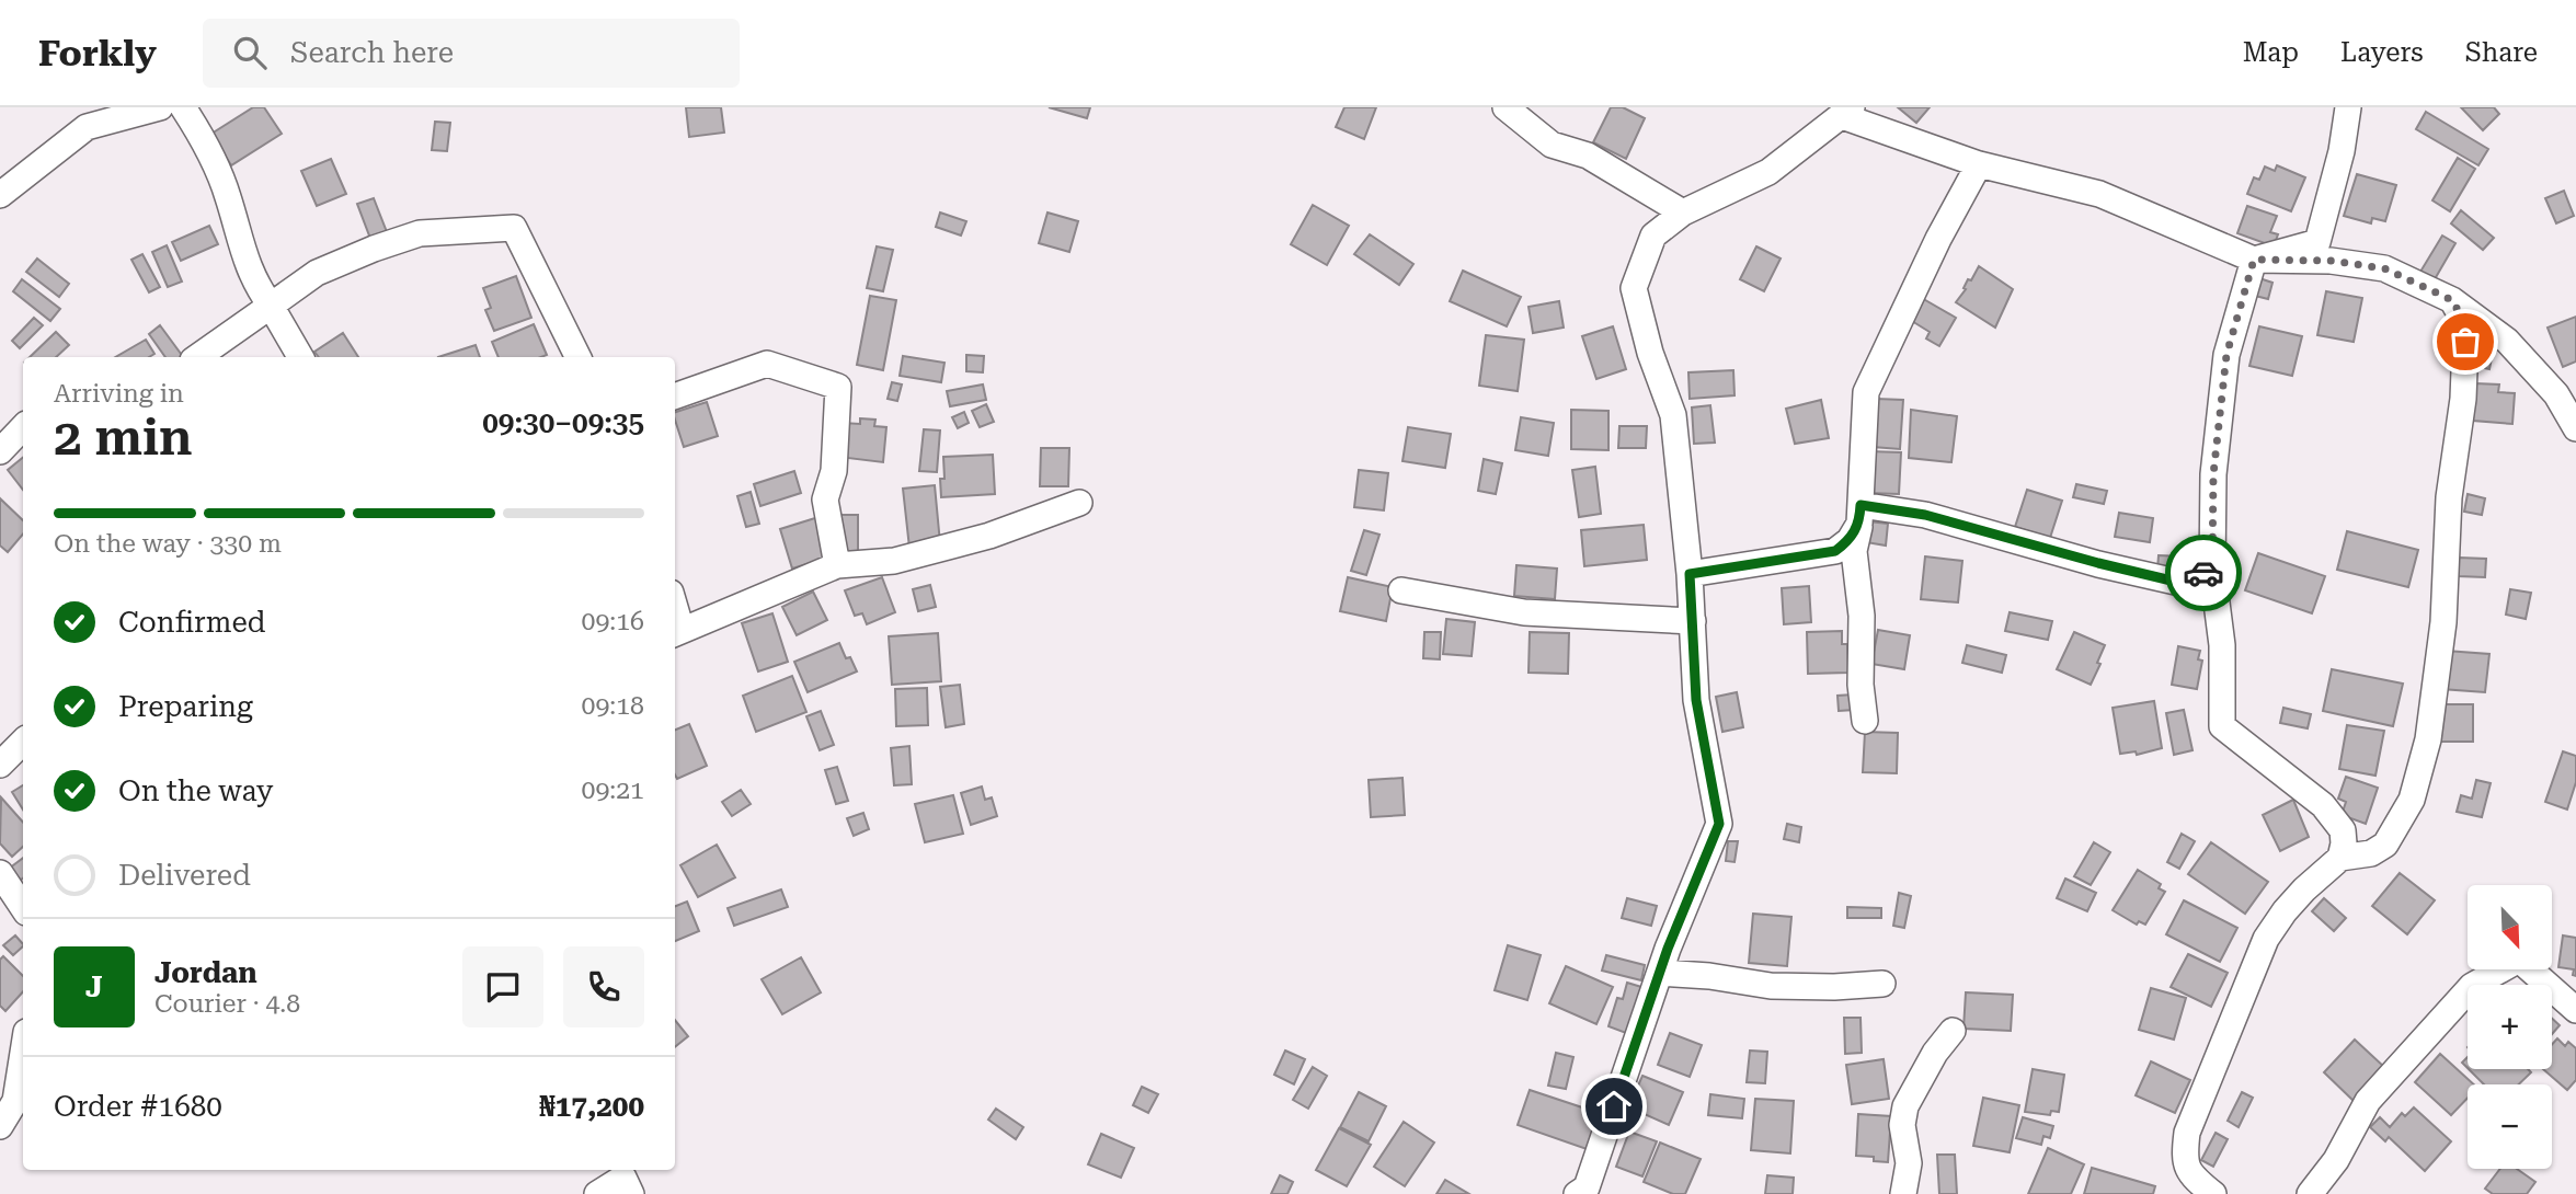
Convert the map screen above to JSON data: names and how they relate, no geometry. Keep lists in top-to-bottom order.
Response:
{
  "north": "bottom right",
  "page": {
    "header": "Forkly",
    "search": "Search here",
    "nav": ["Map", "Layers", "Share"],
    "heading": ["2 min", "Arriving in", "09:30–09:35"],
    "panel": [
      "Jordan",
      "Courier · 4.8",
      "Order #1680",
      "₦17,200"
    ],
    "bar": "On the way · 330 m",
    "list": [
      ["Confirmed", "09:16"],
      ["Preparing", "09:18"],
      ["On the way", "09:21"],
      "Delivered"
    ],
    "map_buttons": ["+", "−"],
    "round": "J"
  }
}
